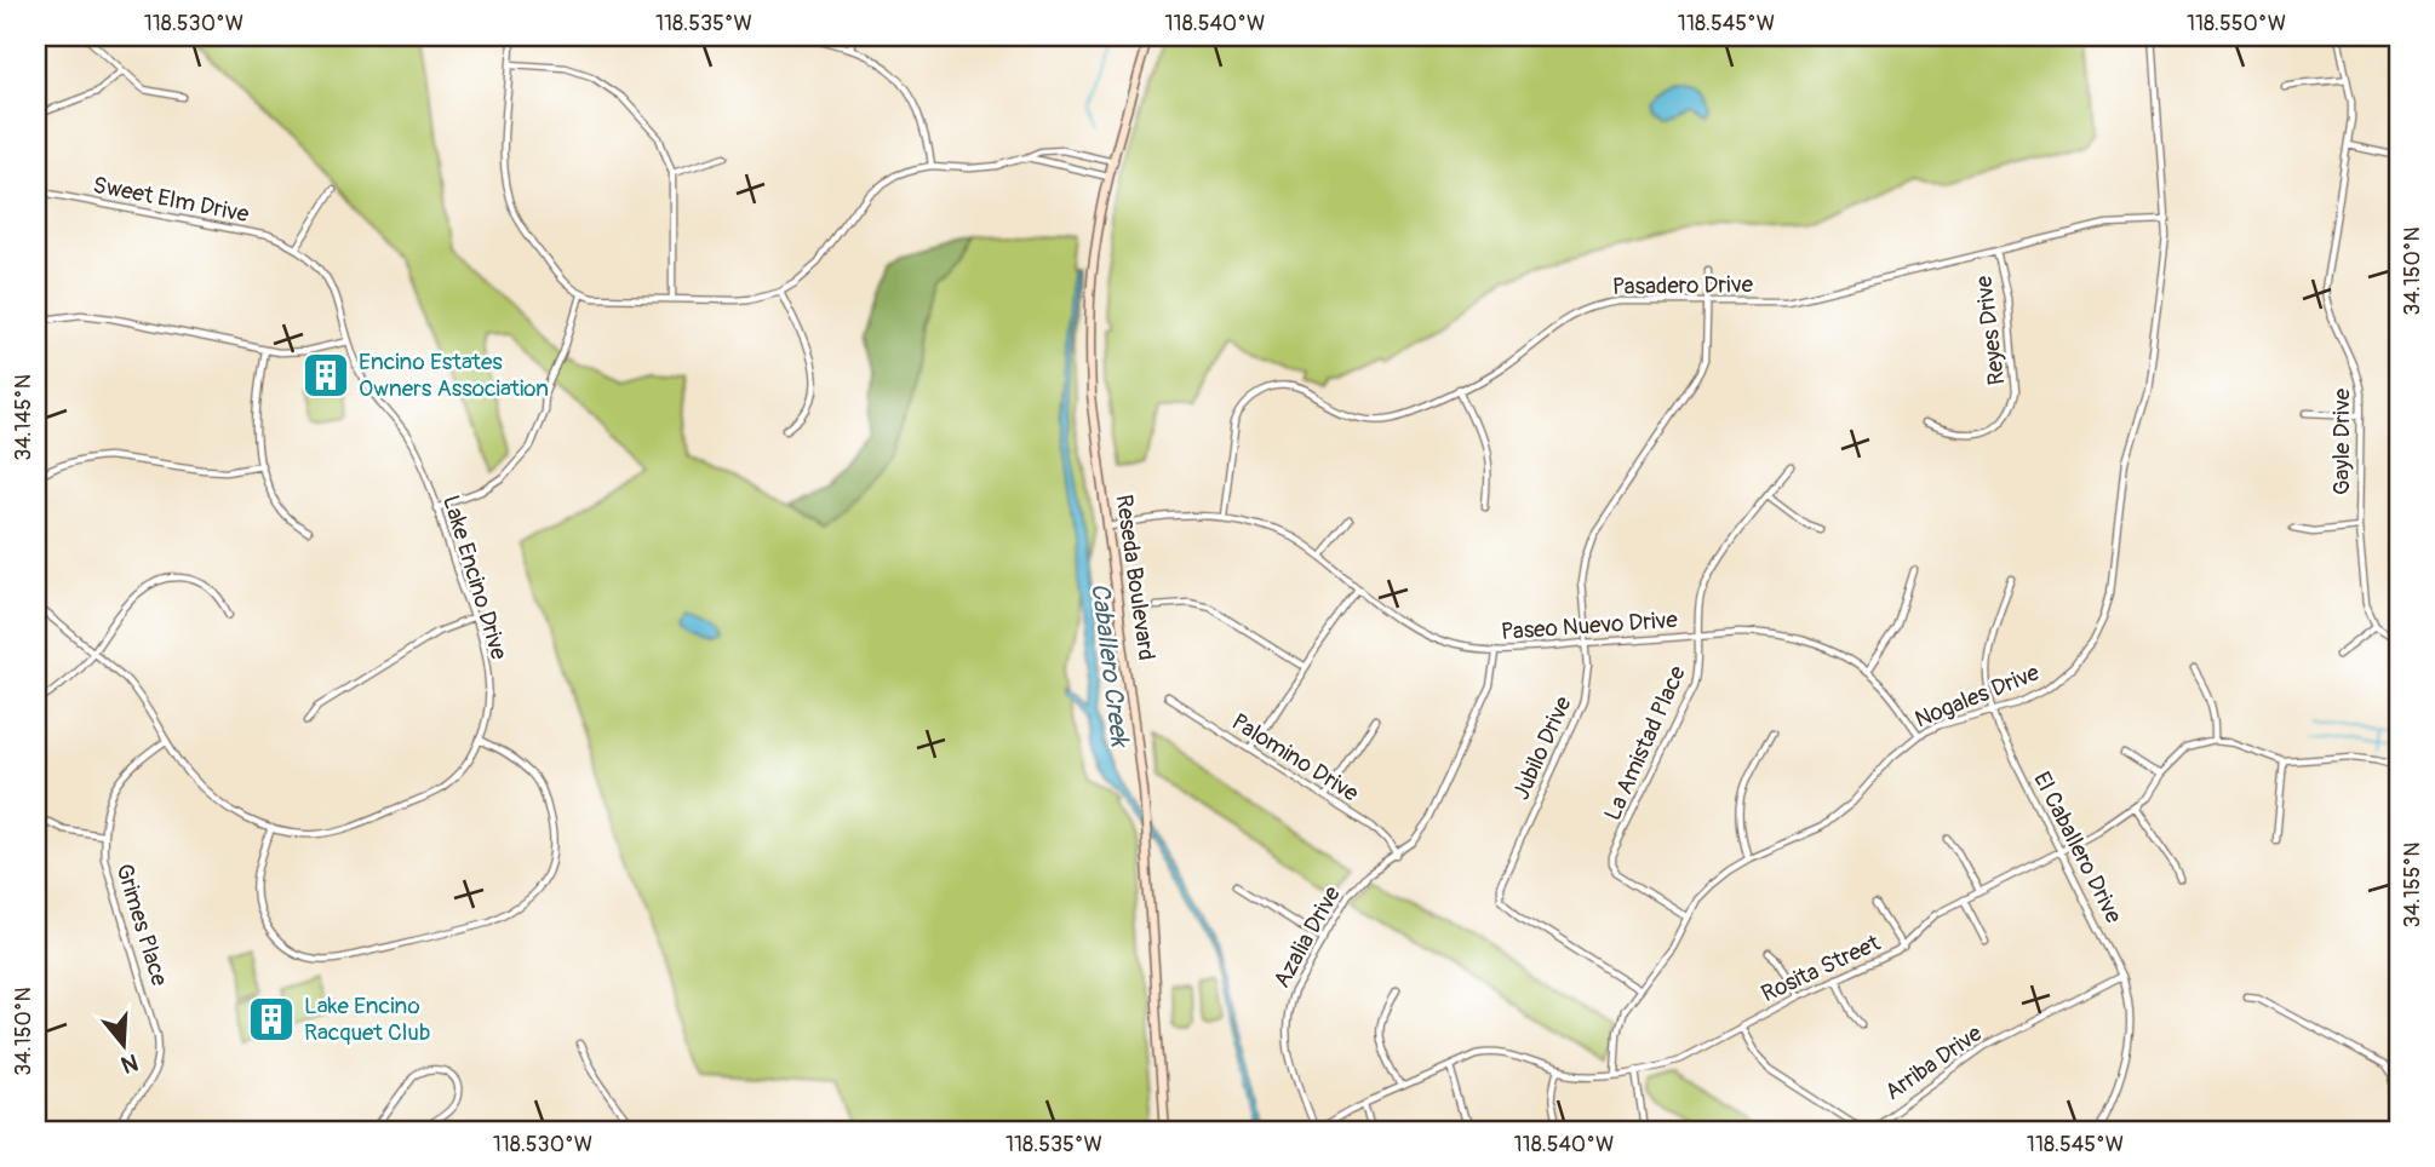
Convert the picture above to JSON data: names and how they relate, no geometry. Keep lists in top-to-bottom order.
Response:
{
  "streets": {
    "main road": ["Reseda Boulevard"],
    "street": [
      "Sweet Elm Drive",
      "Pasadero Drive",
      "Reyes Drive",
      "Gayle Drive",
      "Lake Encino Drive",
      "Paseo Nuevo Drive",
      "Nogales Drive",
      "La Amistad Place",
      "Jubilo Drive",
      "Palomino Drive",
      "El Caballero Drive",
      "Grimes Place",
      "Azalia Drive",
      "Rosita Street",
      "Arriba Drive"
    ]
  },
  "crossings": [
    ["Sweet Elm Drive", "Lake Encino Drive"],
    ["Pasadero Drive", "Reyes Drive"],
    ["Pasadero Drive", "Paseo Nuevo Drive"],
    ["Pasadero Drive", "Nogales Drive"],
    ["Pasadero Drive", "Jubilo Drive"],
    ["Lake Encino Drive", "Grimes Place"],
    ["Reseda Boulevard", "Paseo Nuevo Drive"],
    ["Paseo Nuevo Drive", "Nogales Drive"],
    ["Paseo Nuevo Drive", "La Amistad Place"],
    ["Paseo Nuevo Drive", "Jubilo Drive"],
    ["Paseo Nuevo Drive", "Azalia Drive"],
    ["Nogales Drive", "La Amistad Place"],
    ["Nogales Drive", "Jubilo Drive"],
    ["Nogales Drive", "El Caballero Drive"],
    ["Nogales Drive", "Rosita Street"],
    ["Palomino Drive", "Azalia Drive"],
    ["El Caballero Drive", "Rosita Street"],
    ["El Caballero Drive", "Arriba Drive"],
    ["Azalia Drive", "Rosita Street"],
    ["Rosita Street", "Arriba Drive"]
  ],
  "water": ["Caballero Creek"],
  "places": {
    "building": ["Encino Estates Owners Association", "Lake Encino Racquet Club"]
  },
  "north": "bottom",
  "coordinates": [
    "118.530°W",
    "118.535°W",
    "118.540°W",
    "118.545°W",
    "118.550°W",
    "34.150°N",
    "34.145°N",
    "34.155°N"
  ]
}
